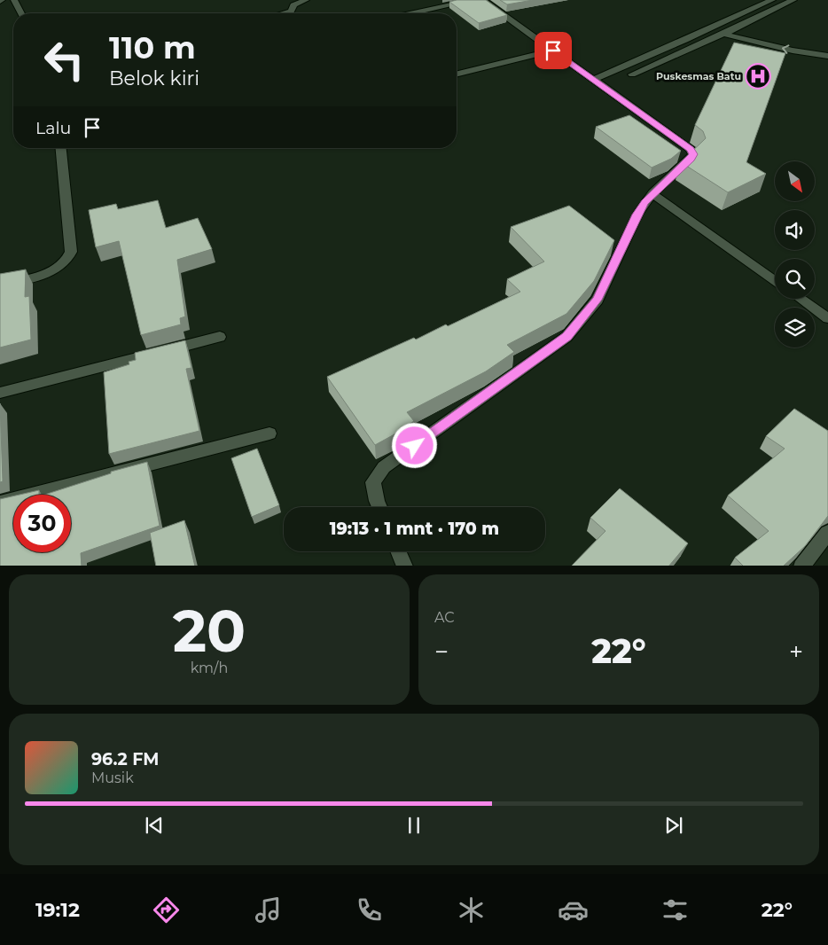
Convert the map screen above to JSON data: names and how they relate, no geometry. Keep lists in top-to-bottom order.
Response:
{
  "places": {
    "hospital": ["Puskesmas Batu"]
  },
  "north": "bottom right",
  "page": {
    "turn": ["110 m", "Belok kiri"],
    "then": "Lalu",
    "limit": "30",
    "trip": "19:13 · 1 mnt · 170 m",
    "tile": [
      ["20", "km/h"],
      "AC"
    ],
    "heat": ["−", "22°", "+"],
    "song": ["96.2 FM", "Musik"],
    "tabs": ["19:12", "22°"]
  }
}
